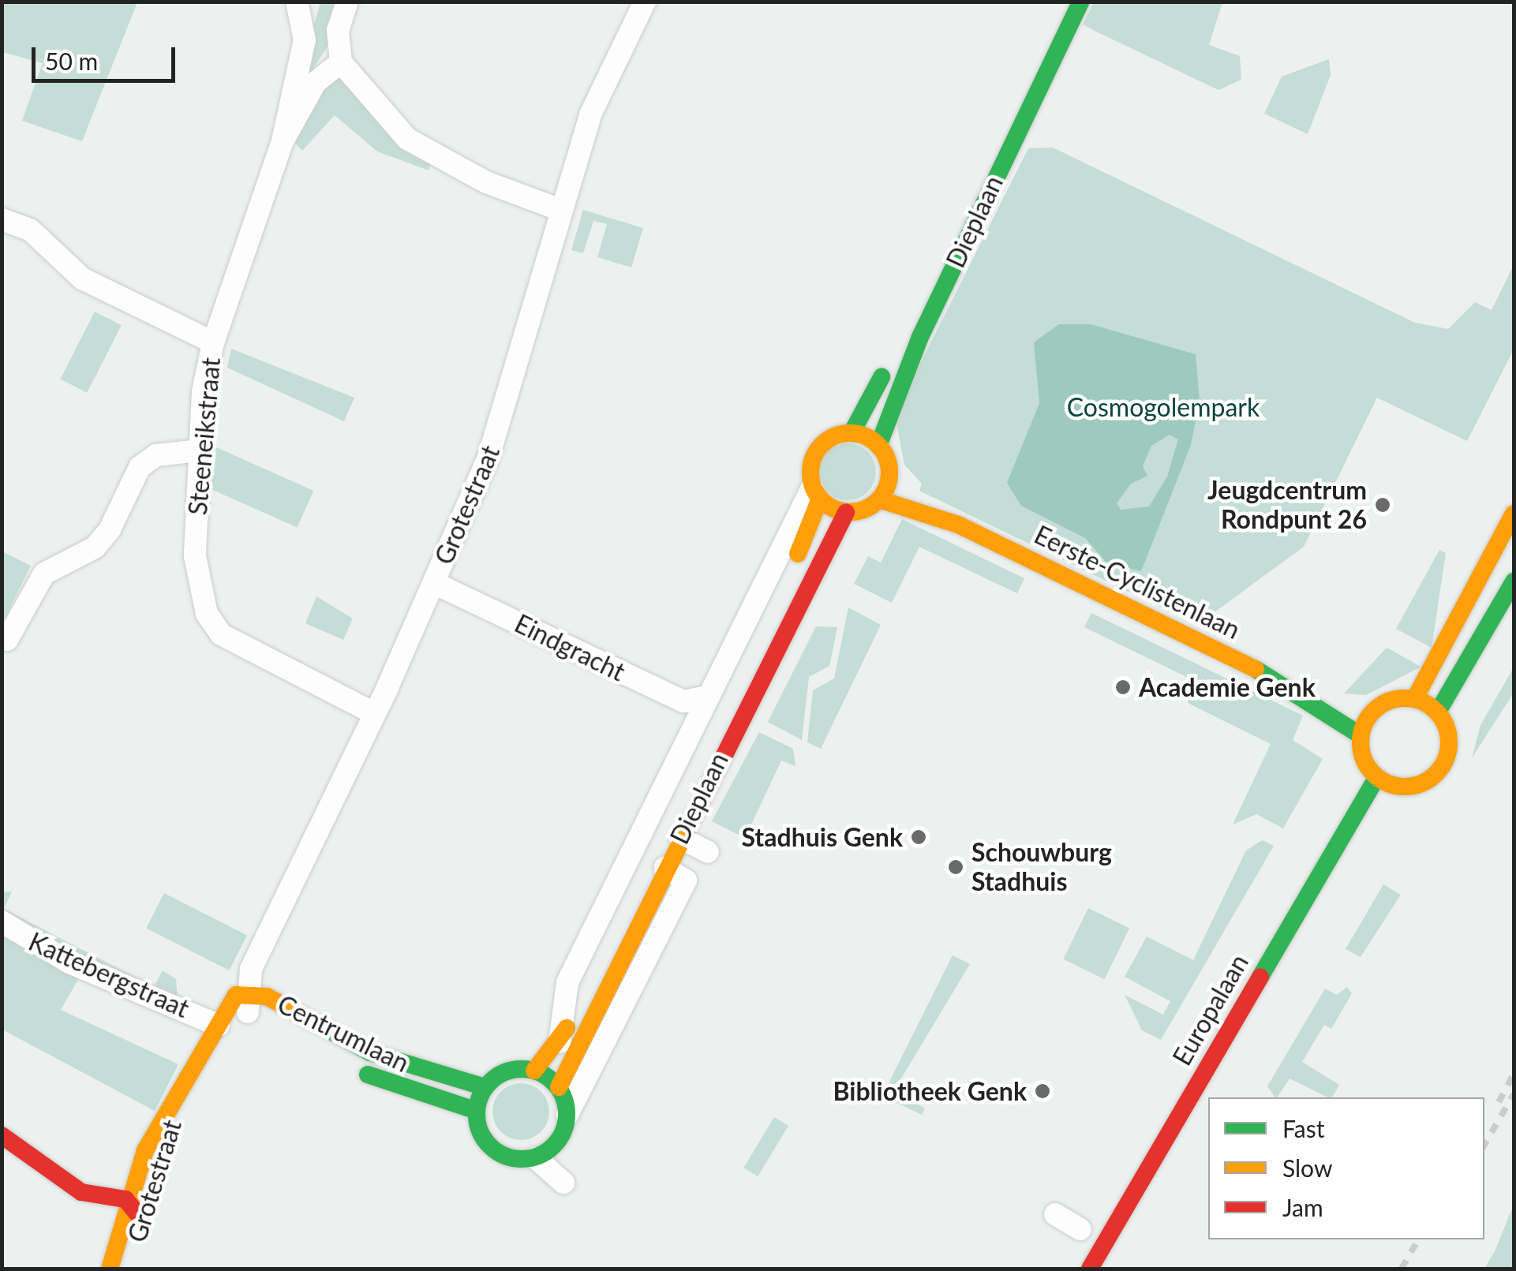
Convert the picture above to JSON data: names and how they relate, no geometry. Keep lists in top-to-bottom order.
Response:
{
  "streets": {
    "main road": [
      "Dieplaan",
      "Grotestraat",
      "Eerste-Cyclistenlaan",
      "Europalaan",
      "Centrumlaan"
    ],
    "street": ["Steeneikstraat", "Eindgracht", "Kattebergstraat"]
  },
  "crossings": [
    ["Dieplaan", "Eerste-Cyclistenlaan"],
    ["Dieplaan", "Eindgracht"],
    ["Dieplaan", "Centrumlaan"],
    ["Steeneikstraat", "Grotestraat"],
    ["Grotestraat", "Eindgracht"],
    ["Grotestraat", "Kattebergstraat"],
    ["Grotestraat", "Centrumlaan"],
    ["Eerste-Cyclistenlaan", "Europalaan"]
  ],
  "parks": ["Cosmogolempark"],
  "places": [
    "Jeugdcentrum Rondpunt 26",
    "Academie Genk",
    "Stadhuis Genk",
    "Schouwburg Stadhuis",
    "Bibliotheek Genk"
  ],
  "legend": ["Fast", "Slow", "Jam"],
  "scale_bar": "50 m"
}
